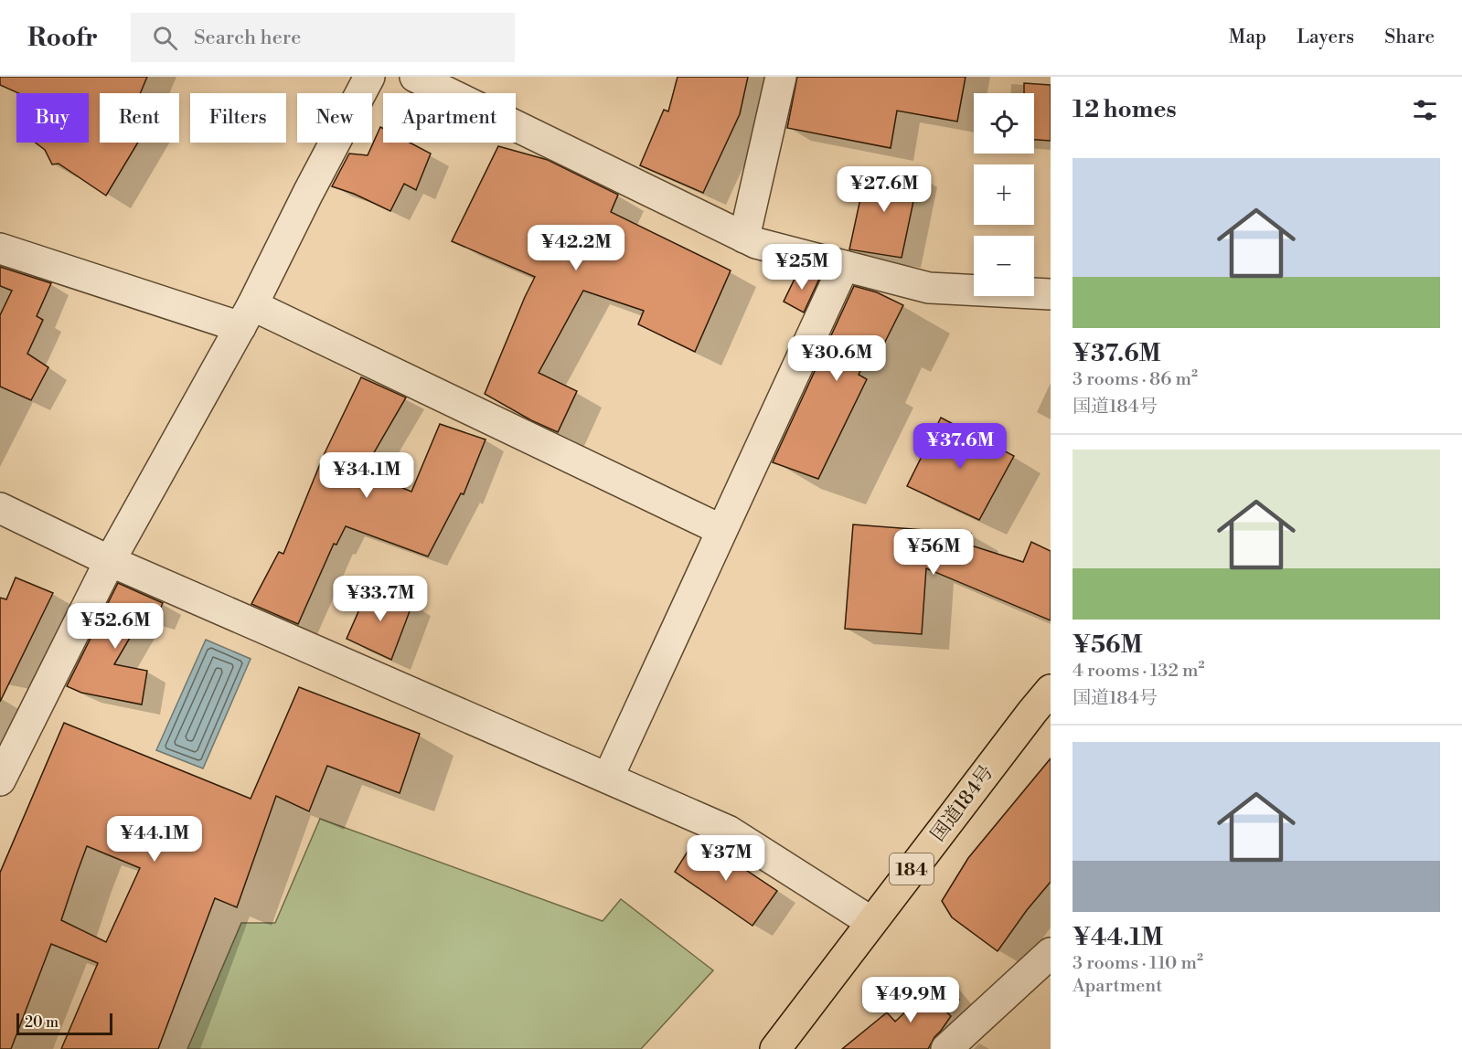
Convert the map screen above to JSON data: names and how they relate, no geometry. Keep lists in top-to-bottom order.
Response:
{
  "streets": {
    "highway": ["国道184号", "184"]
  },
  "scale_bar": "20 m",
  "page": {
    "header": "Roofr",
    "search": "Search here",
    "nav": ["Map", "Layers", "Share"],
    "heading": "12 homes",
    "map_buttons": ["+", "−"],
    "chip": [
      "Buy",
      "Rent",
      "Filters",
      "New",
      "Apartment"
    ],
    "list": [
      {
        "name": "¥37.6M",
        "note": "3 rooms · 86 m² · 国道184号"
      },
      {
        "name": "¥56M",
        "note": "4 rooms · 132 m² · 国道184号"
      },
      {
        "name": "¥44.1M",
        "note": "3 rooms · 110 m² · Apartment"
      }
    ],
    "price": [
      "¥27.6M",
      "¥42.2M",
      "¥25M",
      "¥30.6M",
      "¥37.6M",
      "¥34.1M",
      "¥56M",
      "¥33.7M",
      "¥52.6M",
      "¥44.1M",
      "¥37M",
      "¥49.9M"
    ],
    "scale": "20 m"
  }
}
